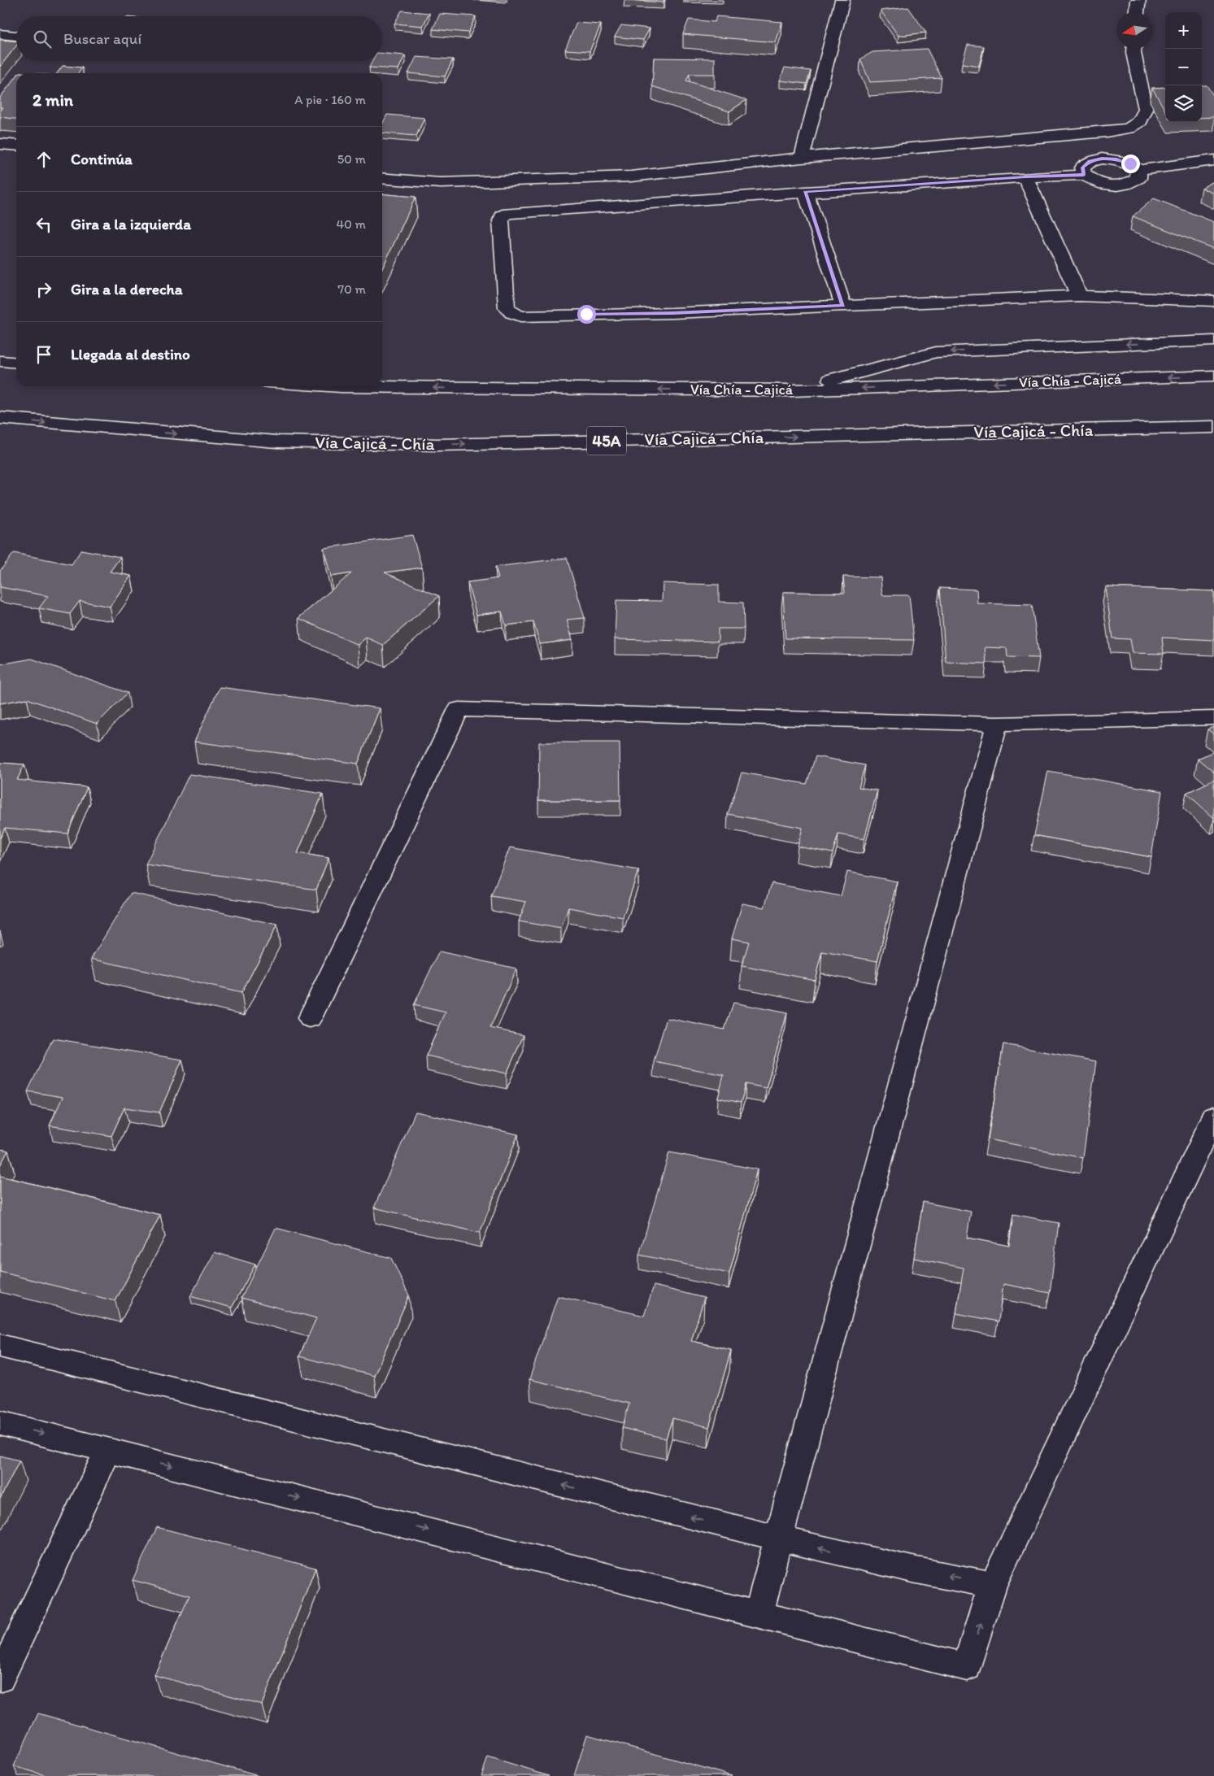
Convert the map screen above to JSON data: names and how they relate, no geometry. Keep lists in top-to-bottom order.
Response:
{
  "streets": {
    "main road": ["Vía Chía - Cajicá", "Vía Cajicá - Chía", "45A"]
  },
  "north": "left",
  "page": {
    "map_buttons": ["+", "−"],
    "search": "Buscar aquí",
    "heading": ["2 min", "A pie · 160 m"],
    "list": [
      ["Continúa", "50 m"],
      ["Gira a la izquierda", "40 m"],
      ["Gira a la derecha", "70 m"],
      "Llegada al destino"
    ]
  }
}
